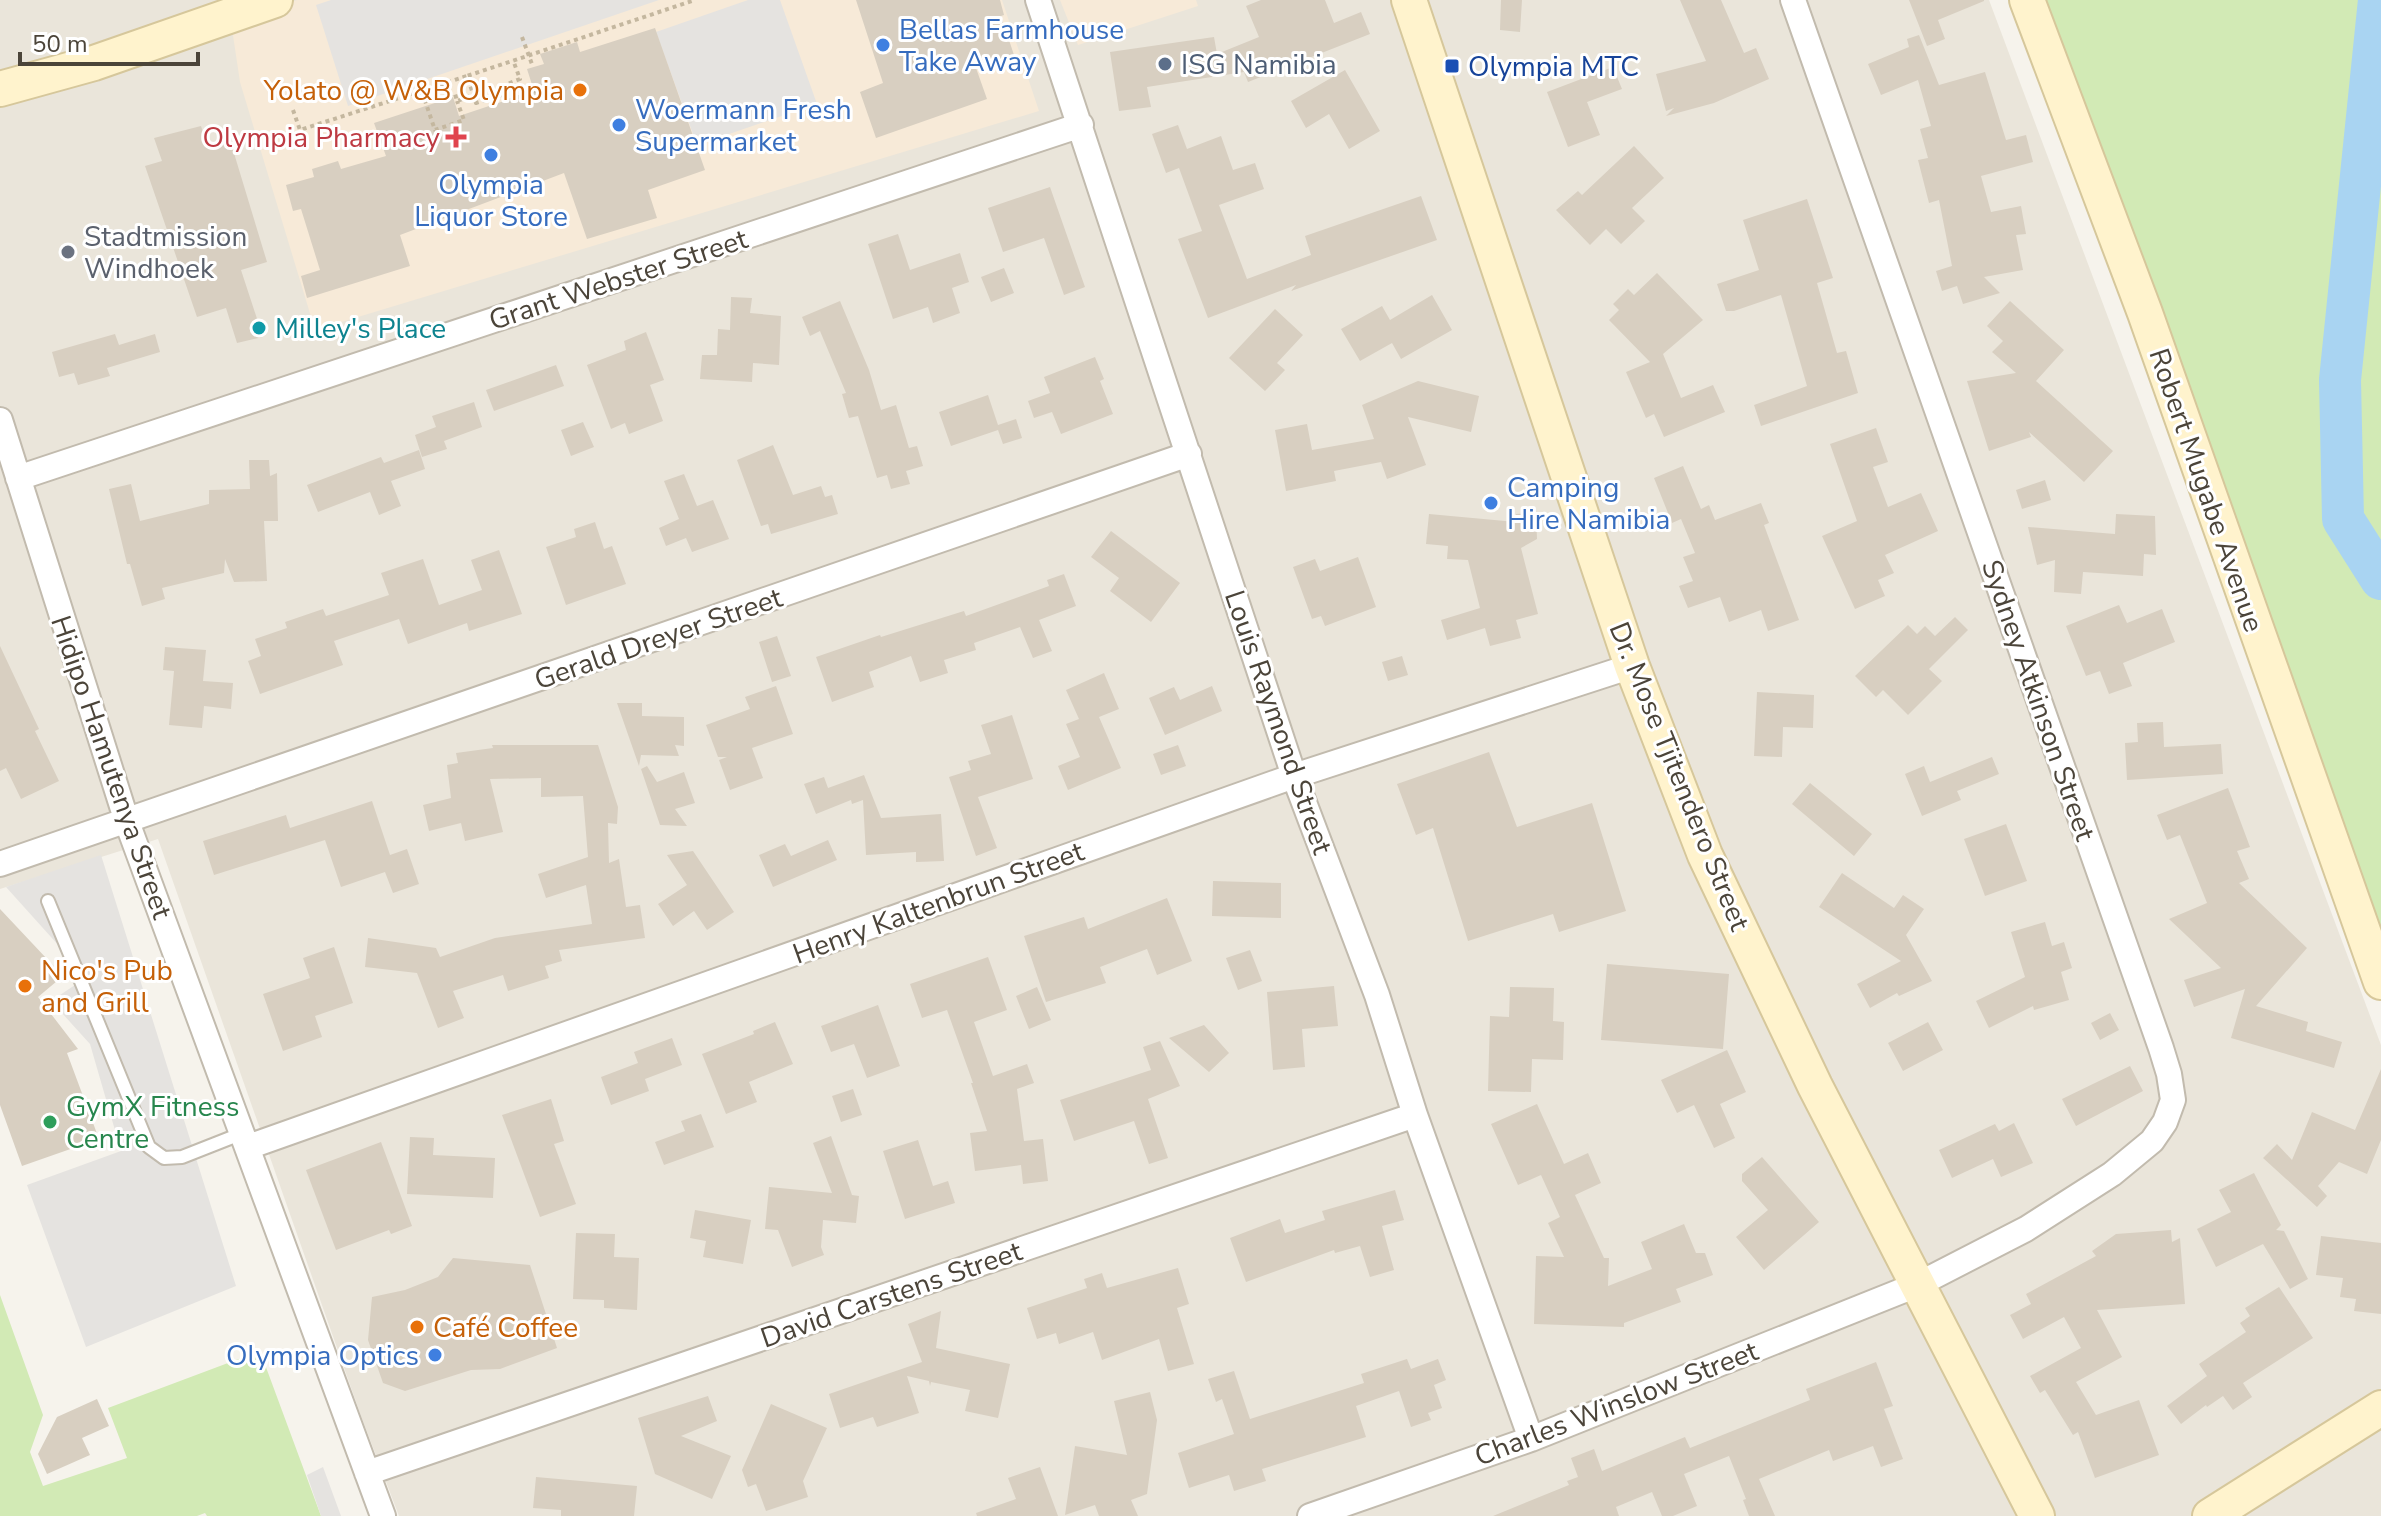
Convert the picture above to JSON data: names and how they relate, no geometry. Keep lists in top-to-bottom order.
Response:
{
  "streets": {
    "street": [
      "Grant Webster Street",
      "Robert Mugabe Avenue",
      "Gerald Dreyer Street",
      "Sydney Atkinson Street",
      "Louis Raymond Street",
      "Hidipo Hamutenya Street",
      "Dr. Mose Tjitendero Street",
      "Henry Kaltenbrun Street",
      "David Carstens Street",
      "Charles Winslow Street"
    ]
  },
  "crossings": [
    ["Grant Webster Street", "Louis Raymond Street"],
    ["Grant Webster Street", "Hidipo Hamutenya Street"],
    ["Gerald Dreyer Street", "Louis Raymond Street"],
    ["Gerald Dreyer Street", "Hidipo Hamutenya Street"],
    ["Sydney Atkinson Street", "Dr. Mose Tjitendero Street"],
    ["Sydney Atkinson Street", "Charles Winslow Street"],
    ["Louis Raymond Street", "Henry Kaltenbrun Street"],
    ["Louis Raymond Street", "David Carstens Street"],
    ["Louis Raymond Street", "Charles Winslow Street"],
    ["Hidipo Hamutenya Street", "Henry Kaltenbrun Street"],
    ["Hidipo Hamutenya Street", "David Carstens Street"],
    ["Dr. Mose Tjitendero Street", "Henry Kaltenbrun Street"],
    ["Dr. Mose Tjitendero Street", "Charles Winslow Street"]
  ],
  "places": {
    "other": [
      "Bellas Farmhouse Take Away",
      "ISG Namibia",
      "Yolato @ W&B Olympia",
      "Woermann Fresh Supermarket",
      "Olympia Liquor Store",
      "Stadtmission Windhoek",
      "Milley's Place",
      "Camping Hire Namibia",
      "Nico's Pub and Grill",
      "GymX Fitness Centre",
      "Café Coffee",
      "Olympia Optics"
    ],
    "transit": ["Olympia MTC"],
    "health": ["Olympia Pharmacy"]
  },
  "scale_bar": "50 m"
}
